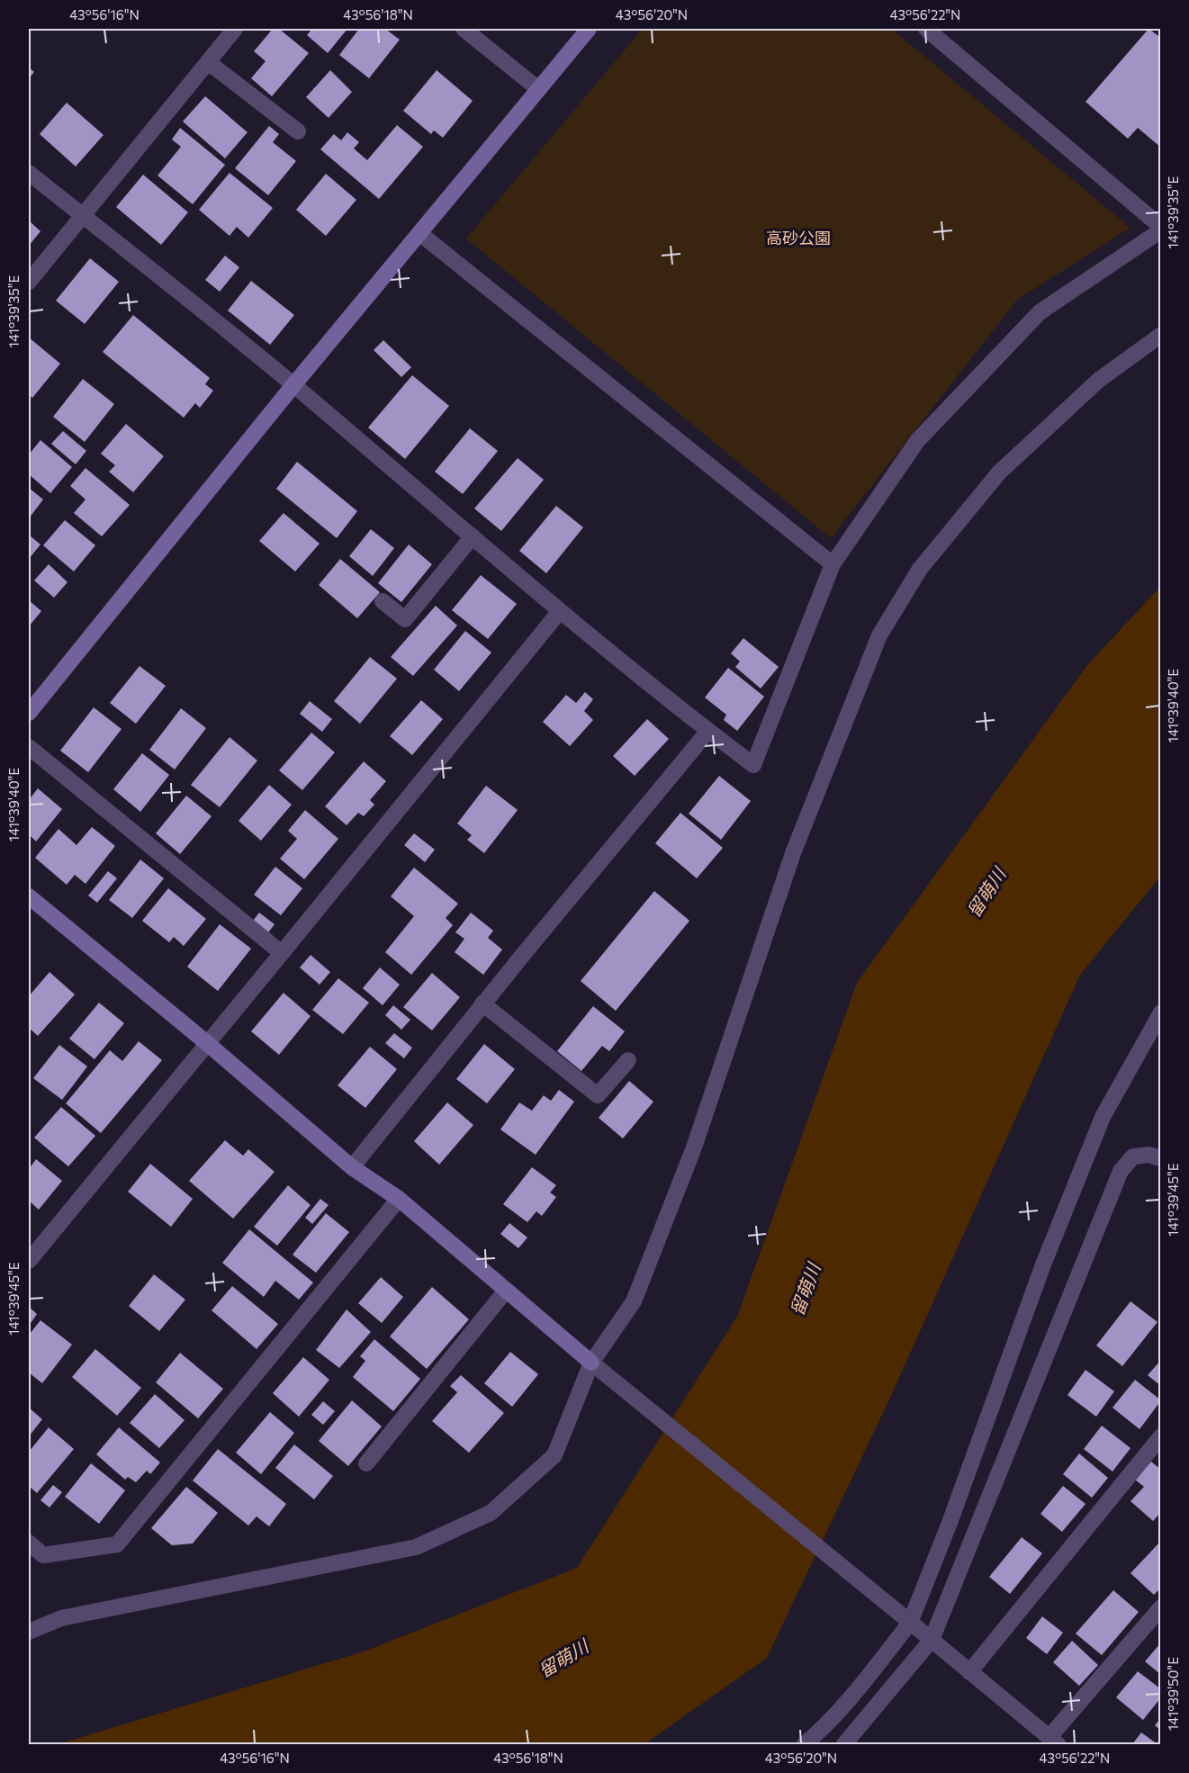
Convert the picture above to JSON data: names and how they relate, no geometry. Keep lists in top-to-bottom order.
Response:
{
  "water": ["留萌川"],
  "parks": ["高砂公園"],
  "coordinates": [
    "43°56'16\"N",
    "43°56'18\"N",
    "43°56'20\"N",
    "43°56'22\"N",
    "141°39'35\"E",
    "141°39'40\"E",
    "141°39'45\"E",
    "141°39'50\"E"
  ]
}
